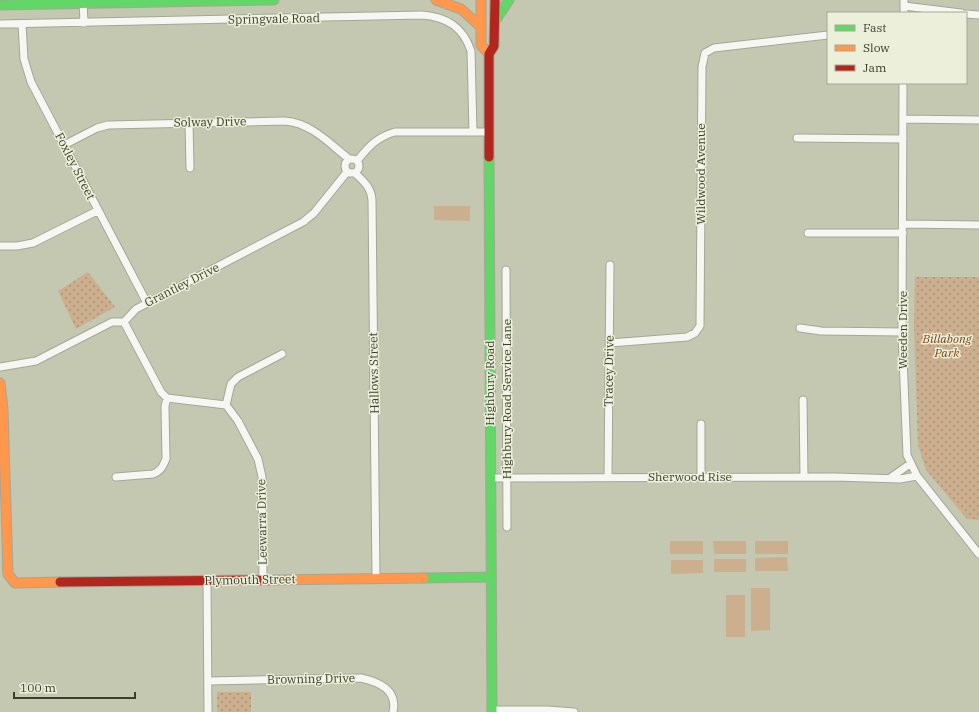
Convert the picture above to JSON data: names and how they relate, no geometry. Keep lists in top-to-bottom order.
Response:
{
  "streets": {
    "main road": ["Springvale Road", "Highbury Road", "Plymouth Street"],
    "street": [
      "Solway Drive",
      "Foxley Street",
      "Wildwood Avenue",
      "Grantley Drive",
      "Weeden Drive",
      "Tracey Drive",
      "Hallows Street",
      "Highbury Road Service Lane",
      "Sherwood Rise",
      "Leewarra Drive",
      "Browning Drive"
    ]
  },
  "crossings": [
    ["Springvale Road", "Foxley Street"],
    ["Solway Drive", "Foxley Street"],
    ["Solway Drive", "Grantley Drive"],
    ["Solway Drive", "Hallows Street"],
    ["Foxley Street", "Grantley Drive"],
    ["Wildwood Avenue", "Tracey Drive"],
    ["Grantley Drive", "Hallows Street"],
    ["Weeden Drive", "Sherwood Rise"],
    ["Tracey Drive", "Sherwood Rise"],
    ["Hallows Street", "Plymouth Street"],
    ["Highbury Road", "Sherwood Rise"],
    ["Highbury Road", "Plymouth Street"],
    ["Highbury Road Service Lane", "Sherwood Rise"],
    ["Leewarra Drive", "Plymouth Street"]
  ],
  "parks": ["Billabong Park"],
  "legend": ["Fast", "Slow", "Jam"],
  "scale_bar": "100 m"
}
